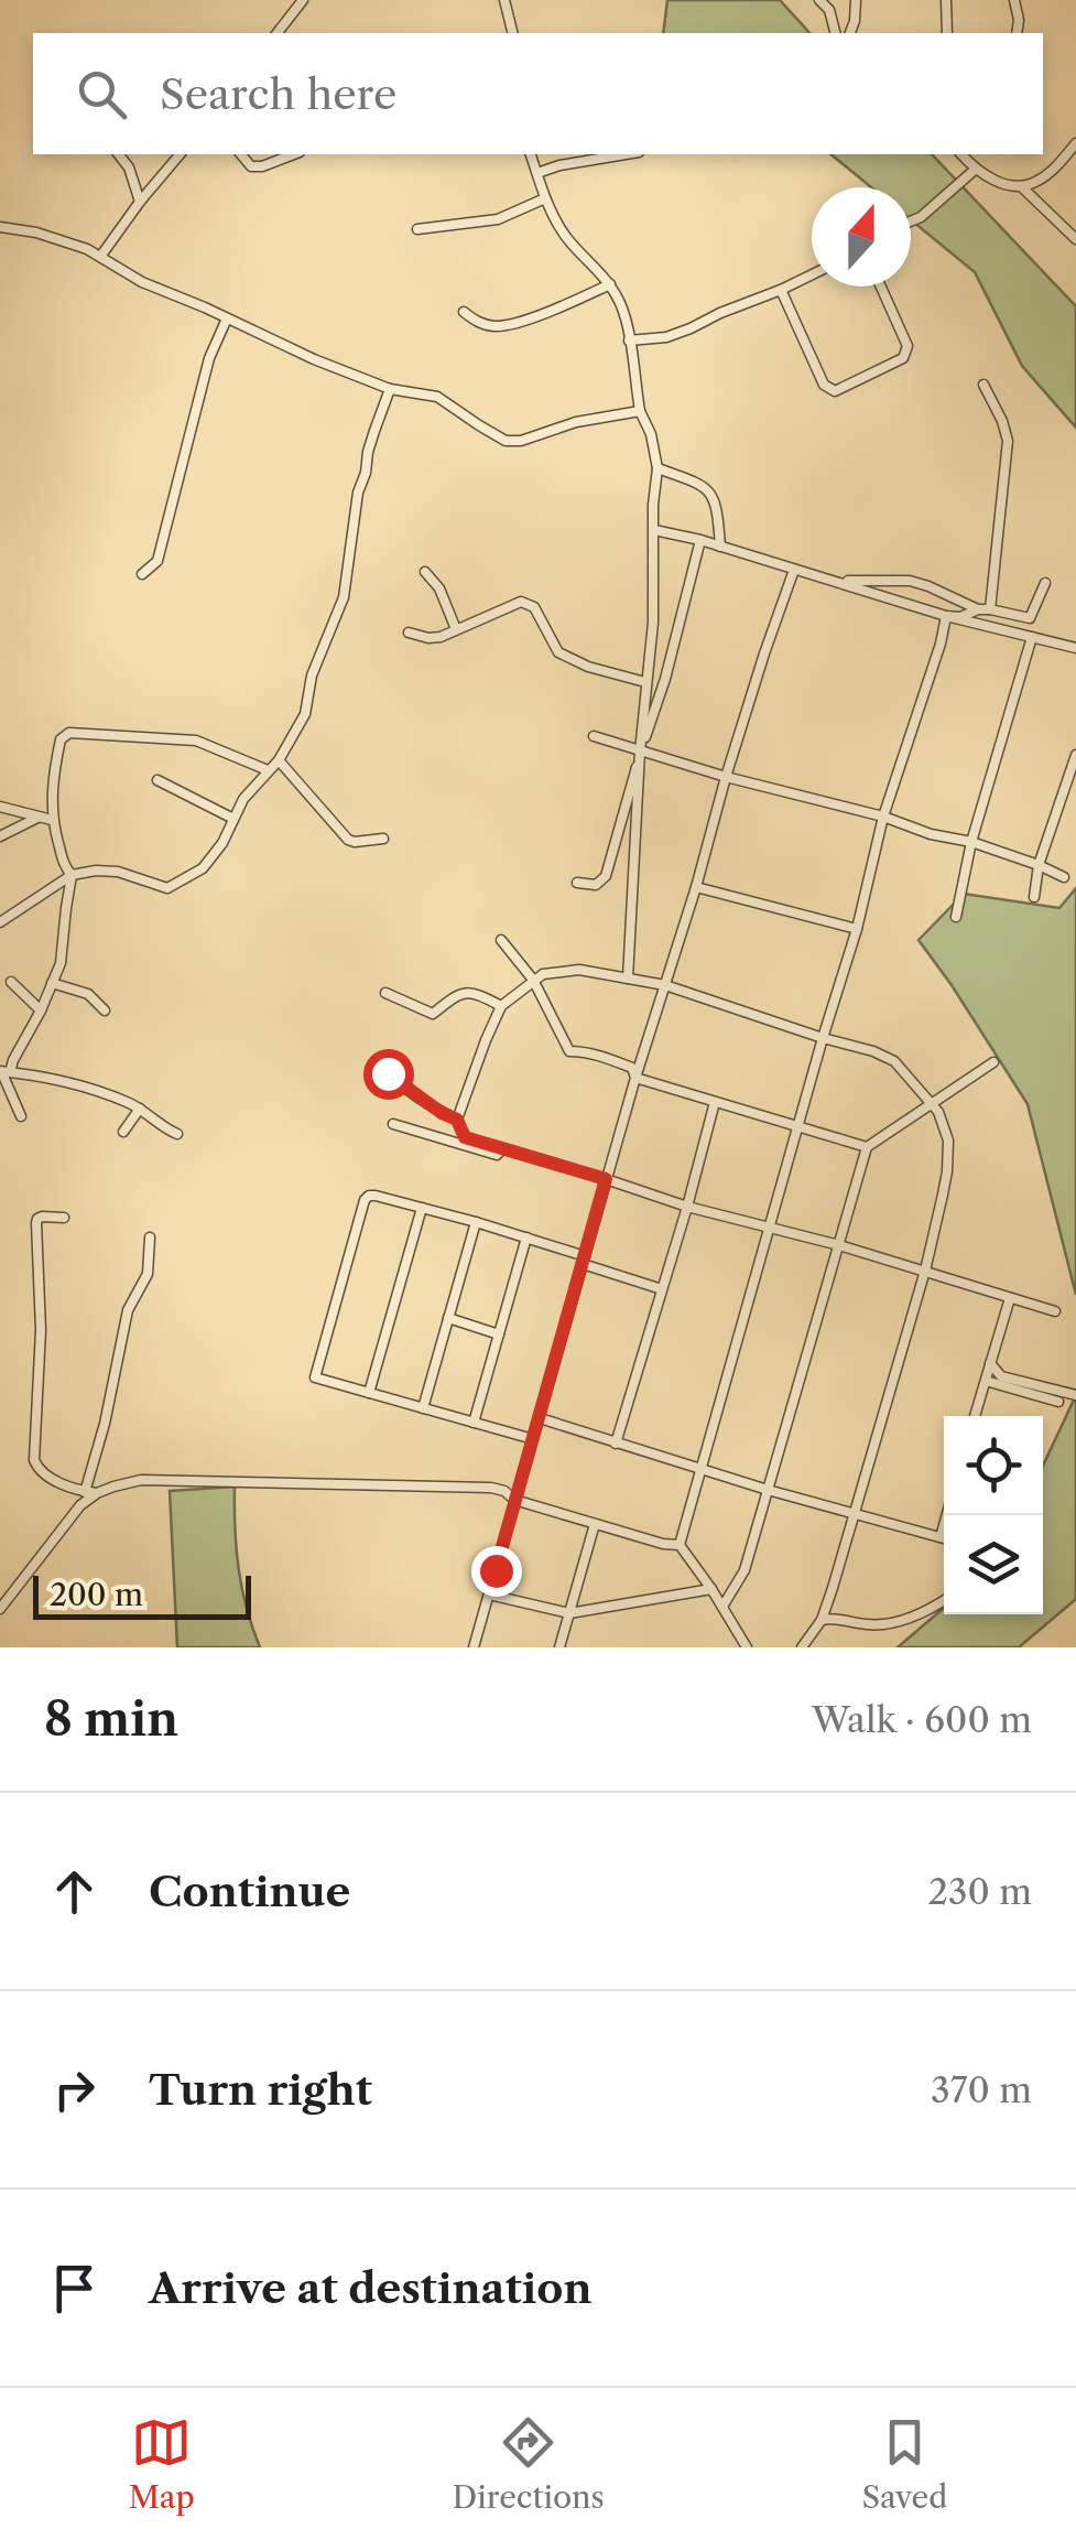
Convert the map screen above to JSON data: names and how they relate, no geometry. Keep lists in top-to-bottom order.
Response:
{
  "scale_bar": "200 m",
  "north": "top",
  "page": {
    "search": "Search here",
    "scale": "200 m",
    "heading": ["8 min", "Walk · 600 m"],
    "list": [
      ["Continue", "230 m"],
      ["Turn right", "370 m"],
      "Arrive at destination"
    ],
    "nav": ["Map", "Directions", "Saved"]
  }
}
